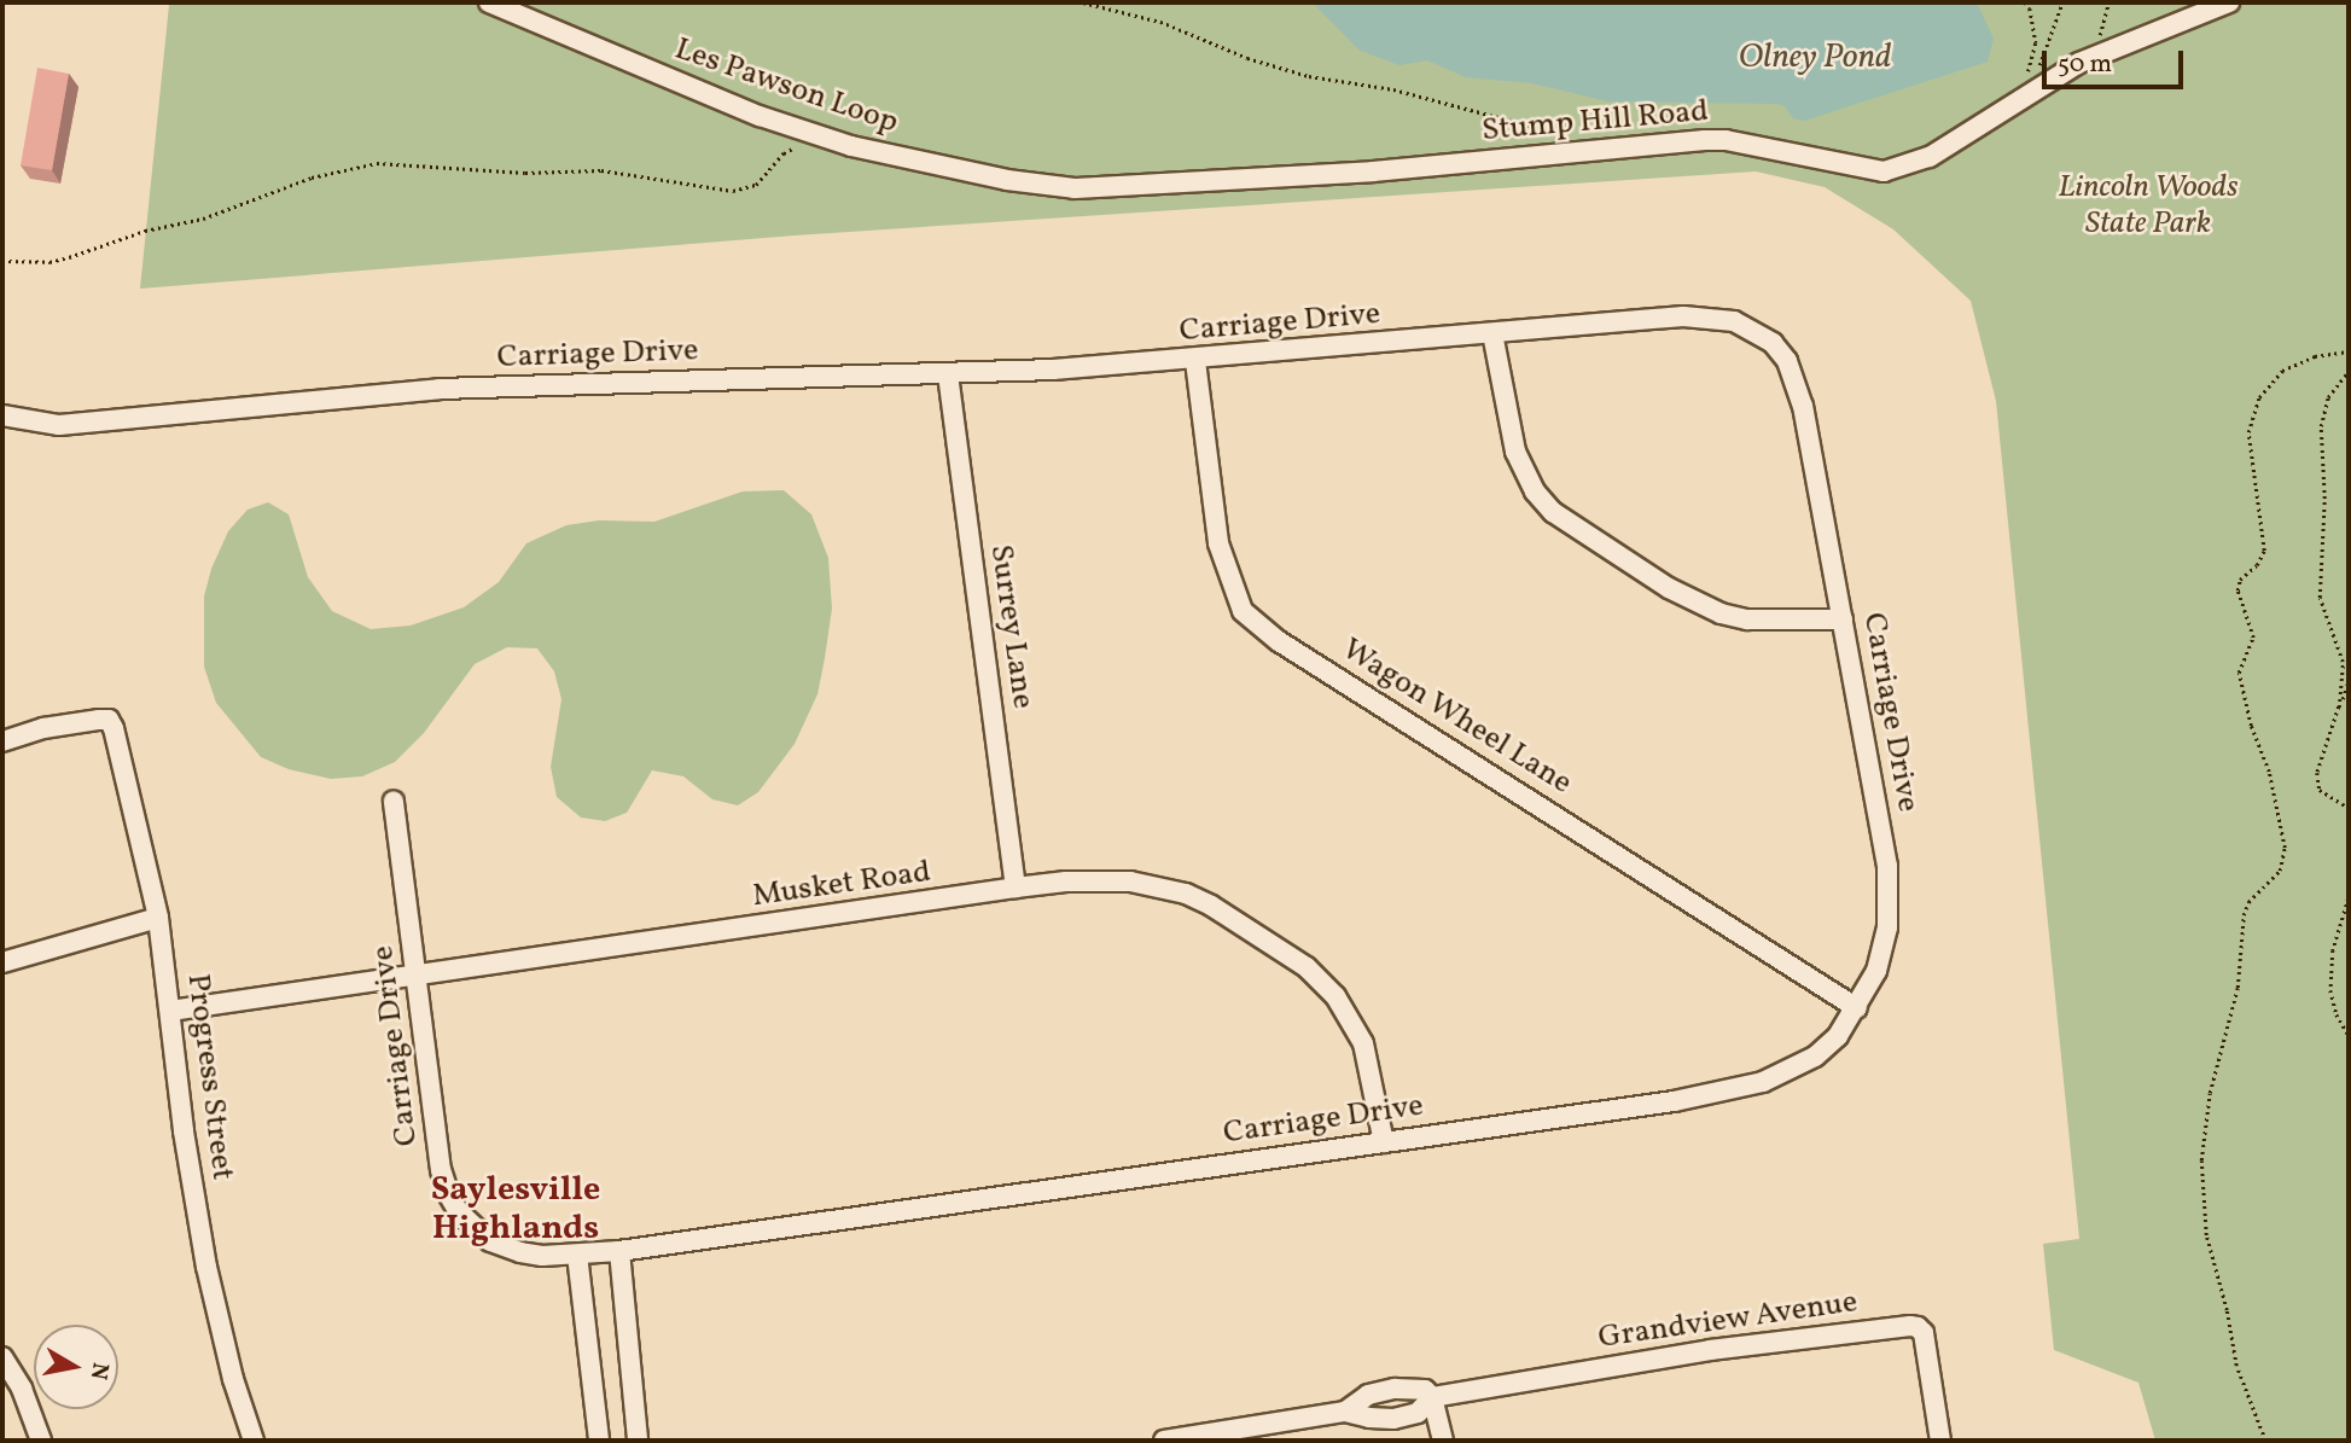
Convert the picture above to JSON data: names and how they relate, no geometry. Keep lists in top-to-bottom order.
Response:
{
  "streets": {
    "street": [
      "Les Pawson Loop",
      "Stump Hill Road",
      "Carriage Drive",
      "Surrey Lane",
      "Wagon Wheel Lane",
      "Musket Road",
      "Progress Street",
      "Grandview Avenue"
    ]
  },
  "crossings": [
    ["Les Pawson Loop", "Stump Hill Road"],
    ["Carriage Drive", "Surrey Lane"],
    ["Carriage Drive", "Wagon Wheel Lane"],
    ["Carriage Drive", "Musket Road"],
    ["Surrey Lane", "Musket Road"],
    ["Musket Road", "Progress Street"]
  ],
  "districts": ["Saylesville Highlands"],
  "water": ["Olney Pond"],
  "parks": ["Lincoln Woods State Park"],
  "scale_bar": "50 m",
  "north": "right"
}
